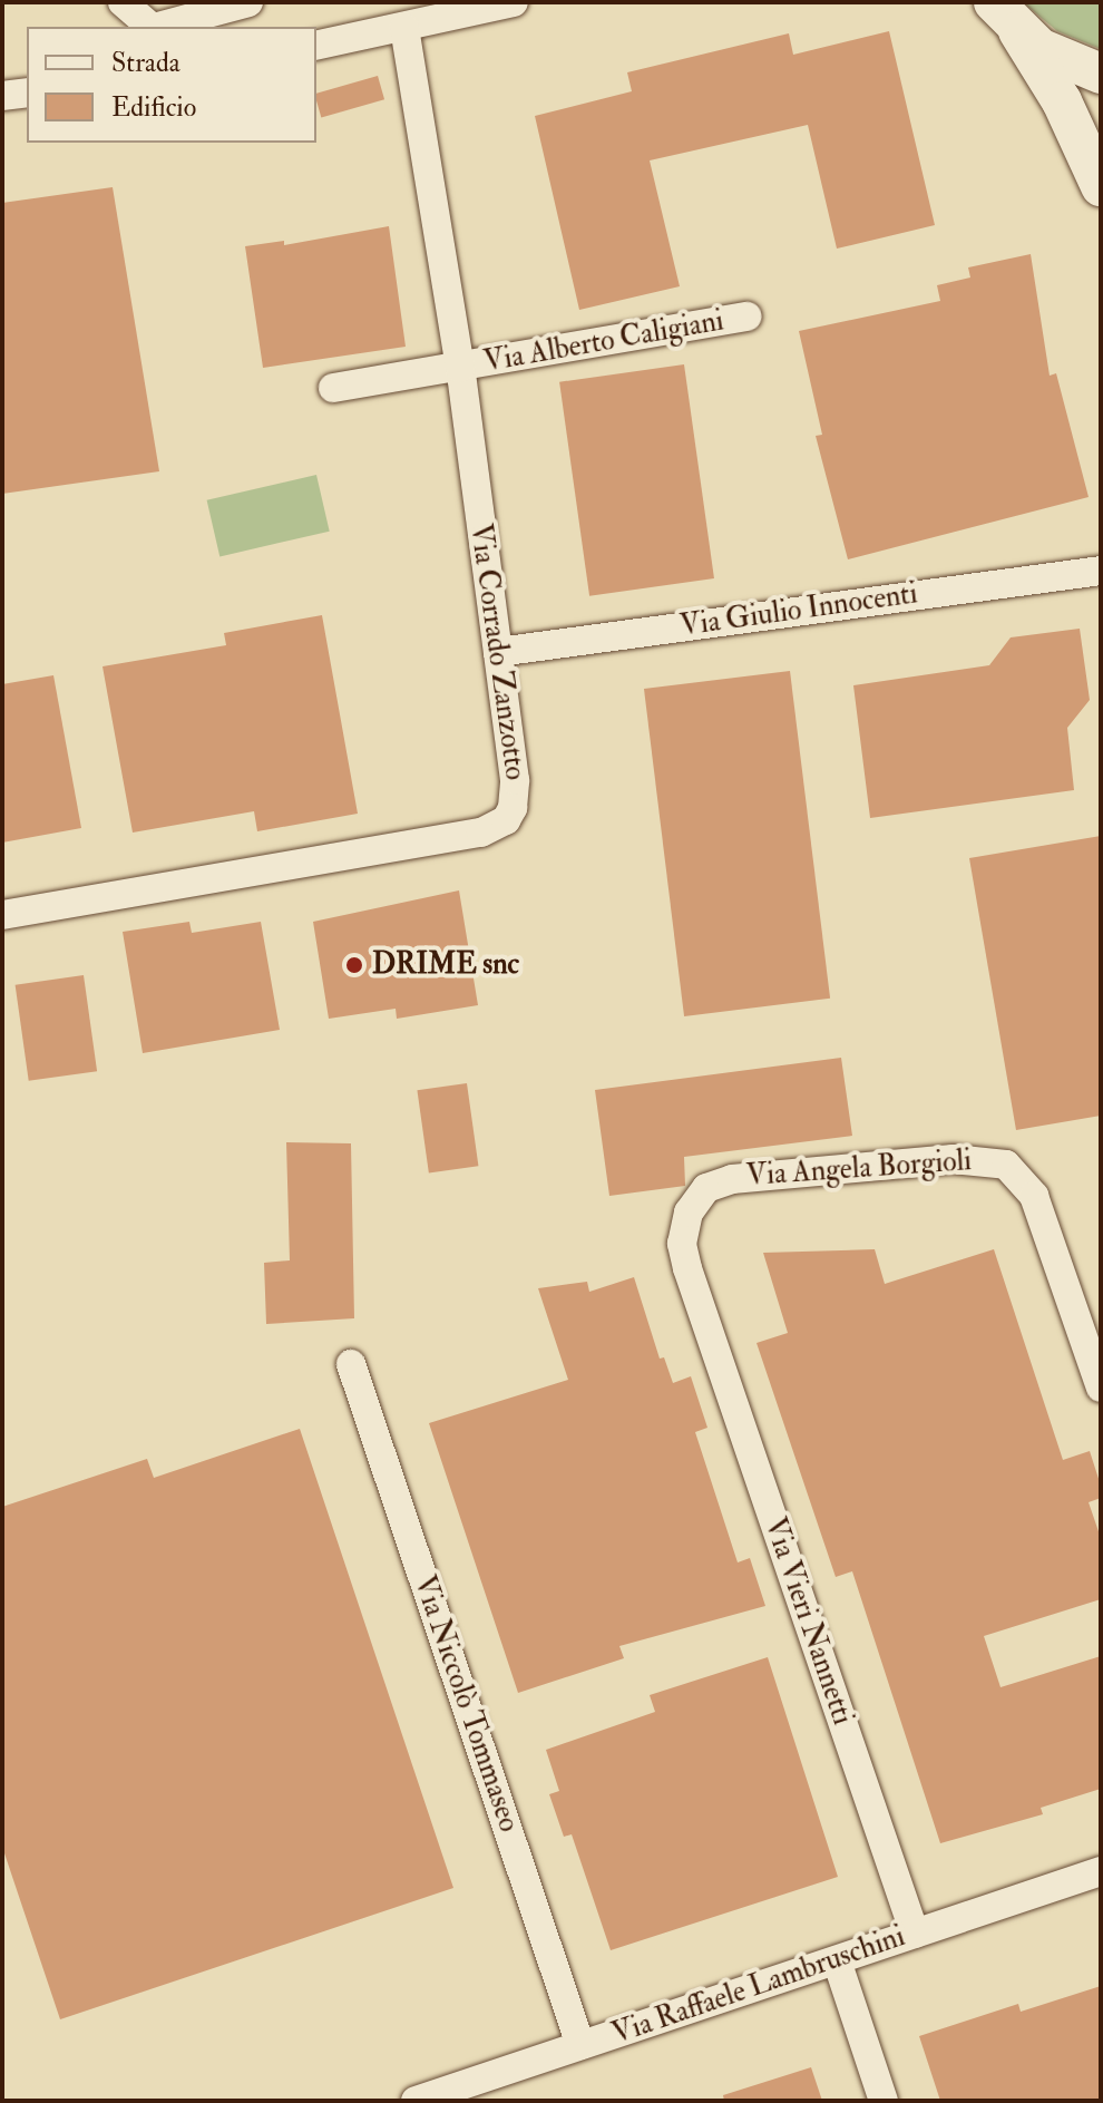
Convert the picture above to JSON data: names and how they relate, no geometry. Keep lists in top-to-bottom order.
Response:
{
  "streets": {
    "street": [
      "Via Alberto Caligiani",
      "Via Giulio Innocenti",
      "Via Corrado Zanzotto",
      "Via Angela Borgioli",
      "Via Vieri Nannetti",
      "Via Niccolò Tommaseo",
      "Via Raffaele Lambruschini"
    ]
  },
  "crossings": [
    ["Via Alberto Caligiani", "Via Corrado Zanzotto"],
    ["Via Giulio Innocenti", "Via Corrado Zanzotto"],
    ["Via Angela Borgioli", "Via Vieri Nannetti"],
    ["Via Vieri Nannetti", "Via Raffaele Lambruschini"],
    ["Via Niccolò Tommaseo", "Via Raffaele Lambruschini"]
  ],
  "places": ["DRIME snc"],
  "legend": ["Strada", "Edificio"]
}
